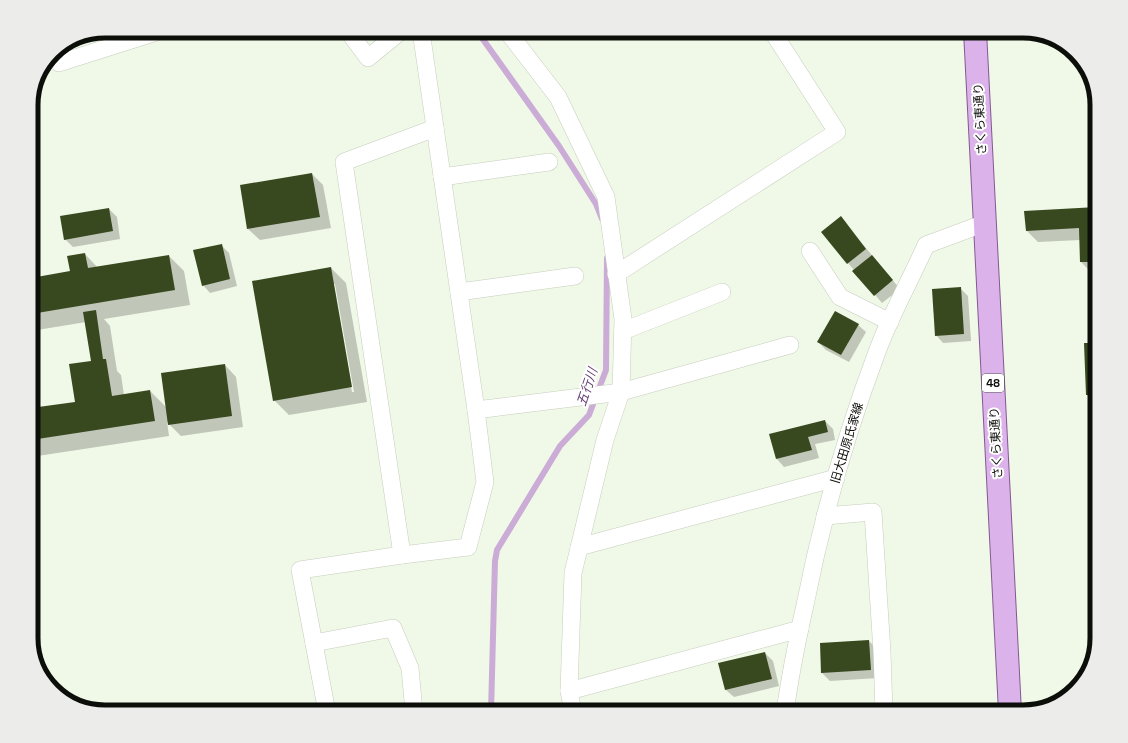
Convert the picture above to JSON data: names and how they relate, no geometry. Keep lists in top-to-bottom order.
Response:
{
  "streets": {
    "main road": ["さくら東通り", "48"],
    "street": ["旧大田原氏家線"]
  },
  "crossings": [
    ["さくら東通り", "旧大田原氏家線"]
  ],
  "water": ["五行川"]
}
